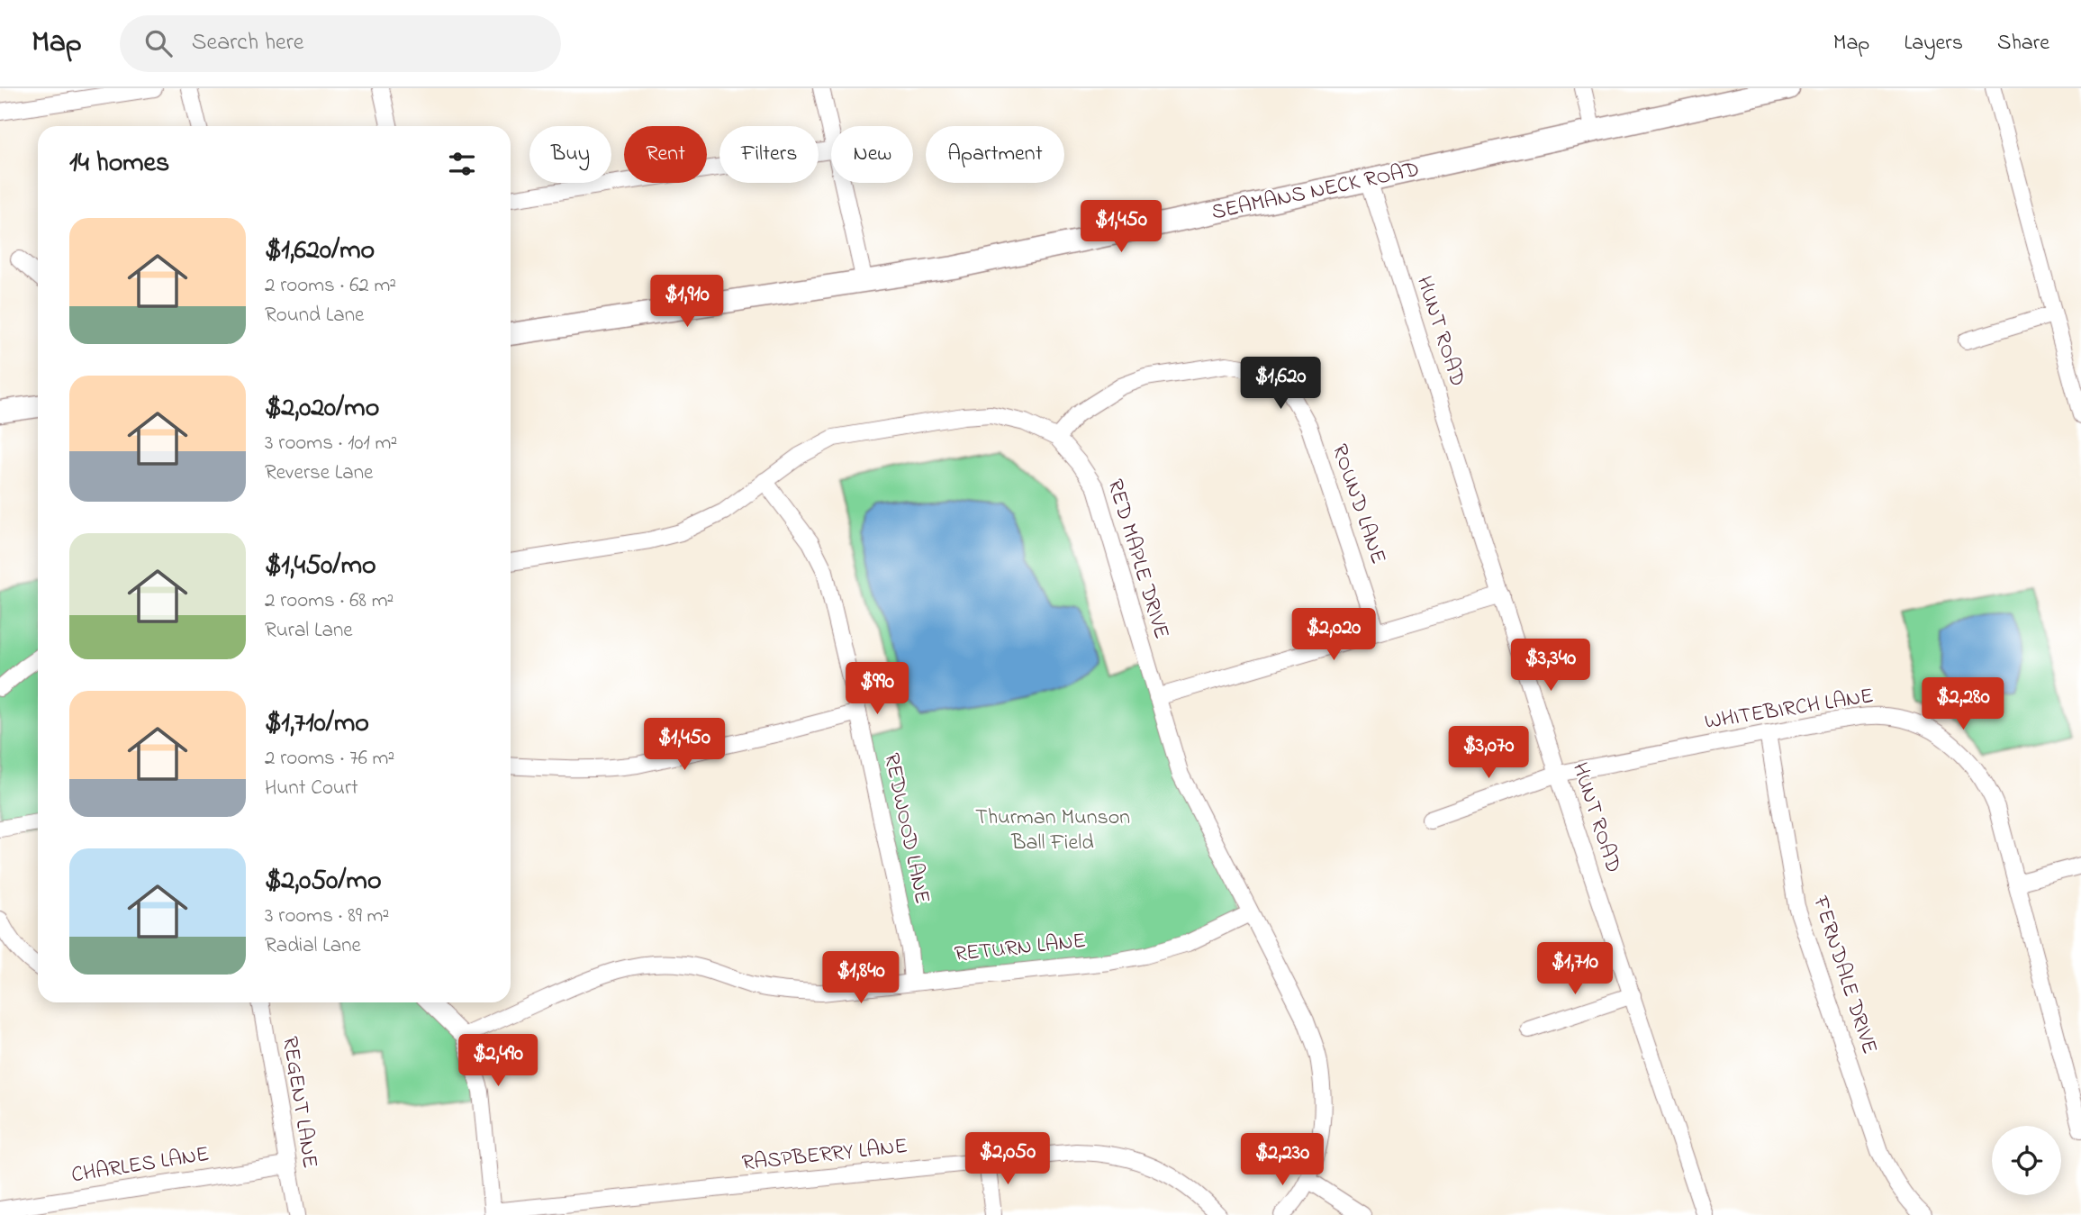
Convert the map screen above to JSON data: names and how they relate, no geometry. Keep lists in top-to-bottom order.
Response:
{
  "streets": {
    "main road": ["SEAMANS NECK ROAD"],
    "street": [
      "HUNT ROAD",
      "ROUND LANE",
      "RED MAPLE DRIVE",
      "WHITEBIRCH LANE",
      "REDWOOD LANE",
      "RETURN LANE",
      "FERNDALE DRIVE",
      "REGENT LANE",
      "RASPBERRY LANE",
      "CHARLES LANE"
    ]
  },
  "crossings": [
    ["SEAMANS NECK ROAD", "HUNT ROAD"],
    ["HUNT ROAD", "WHITEBIRCH LANE"],
    ["ROUND LANE", "RED MAPLE DRIVE"],
    ["RED MAPLE DRIVE", "REDWOOD LANE"],
    ["RED MAPLE DRIVE", "RETURN LANE"],
    ["WHITEBIRCH LANE", "FERNDALE DRIVE"],
    ["REDWOOD LANE", "RETURN LANE"],
    ["REGENT LANE", "CHARLES LANE"]
  ],
  "parks": ["Thurman Munson Ball Field"],
  "page": {
    "header": "Map",
    "search": "Search here",
    "nav": ["Map", "Layers", "Share"],
    "chip": [
      "Buy",
      "Rent",
      "Filters",
      "New",
      "Apartment"
    ],
    "heading": "14 homes",
    "price": [
      "$1,450",
      "$1,910",
      "$1,620",
      "$2,020",
      "$3,340",
      "$990",
      "$2,280",
      "$1,450",
      "$3,070",
      "$1,710",
      "$1,840",
      "$2,490",
      "$2,050",
      "$2,230"
    ],
    "list": [
      {
        "name": "$1,620/mo",
        "note": "2 rooms · 62 m² · Round Lane"
      },
      {
        "name": "$2,020/mo",
        "note": "3 rooms · 101 m² · Reverse Lane"
      },
      {
        "name": "$1,450/mo",
        "note": "2 rooms · 68 m² · Rural Lane"
      },
      {
        "name": "$1,710/mo",
        "note": "2 rooms · 76 m² · Hunt Court"
      },
      {
        "name": "$2,050/mo",
        "note": "3 rooms · 89 m² · Radial Lane"
      }
    ]
  }
}
